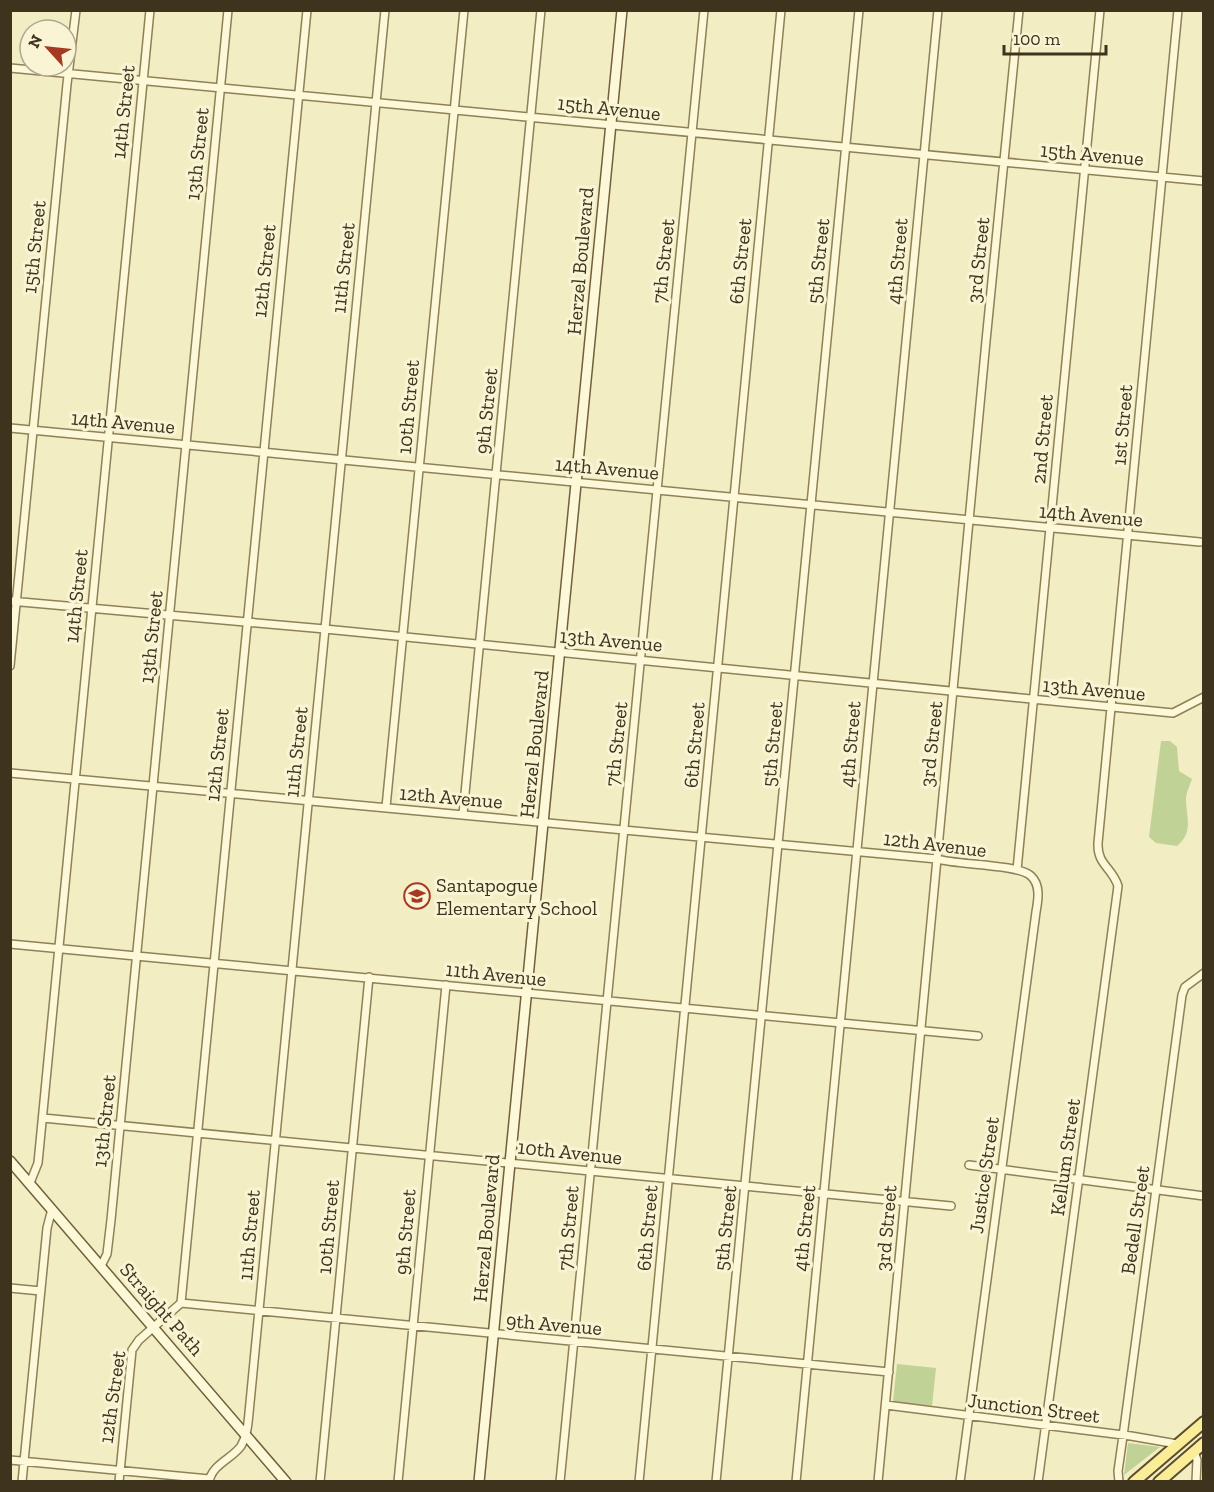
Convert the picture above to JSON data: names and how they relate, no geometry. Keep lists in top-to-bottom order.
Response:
{
  "streets": {
    "street": [
      "15th Avenue",
      "14th Street",
      "13th Street",
      "15th Street",
      "3rd Street",
      "Herzel Boulevard",
      "7th Street",
      "6th Street",
      "5th Street",
      "4th Street",
      "11th Street",
      "12th Street",
      "10th Street",
      "9th Street",
      "14th Avenue",
      "1st Street",
      "2nd Street",
      "13th Avenue",
      "12th Avenue",
      "11th Avenue",
      "10th Avenue",
      "Kellum Street",
      "Justice Street",
      "Bedell Street",
      "Straight Path",
      "9th Avenue",
      "Junction Street"
    ]
  },
  "crossings": [
    ["15th Avenue", "14th Street"],
    ["15th Avenue", "13th Street"],
    ["15th Avenue", "3rd Street"],
    ["15th Avenue", "Herzel Boulevard"],
    ["15th Avenue", "7th Street"],
    ["15th Avenue", "6th Street"],
    ["15th Avenue", "5th Street"],
    ["15th Avenue", "4th Street"],
    ["15th Avenue", "11th Street"],
    ["15th Avenue", "12th Street"],
    ["15th Avenue", "10th Street"],
    ["15th Avenue", "9th Street"],
    ["15th Avenue", "1st Street"],
    ["15th Avenue", "2nd Street"],
    ["14th Street", "14th Avenue"],
    ["14th Street", "13th Avenue"],
    ["14th Street", "12th Avenue"],
    ["14th Street", "11th Avenue"],
    ["14th Street", "10th Avenue"],
    ["14th Street", "Straight Path"],
    ["13th Street", "14th Avenue"],
    ["13th Street", "13th Avenue"],
    ["13th Street", "12th Avenue"],
    ["13th Street", "11th Avenue"],
    ["13th Street", "10th Avenue"],
    ["13th Street", "Straight Path"],
    ["15th Street", "14th Avenue"],
    ["15th Street", "13th Avenue"],
    ["3rd Street", "14th Avenue"],
    ["3rd Street", "13th Avenue"],
    ["3rd Street", "12th Avenue"],
    ["3rd Street", "11th Avenue"],
    ["3rd Street", "10th Avenue"],
    ["3rd Street", "9th Avenue"],
    ["3rd Street", "Junction Street"],
    ["Herzel Boulevard", "14th Avenue"],
    ["Herzel Boulevard", "13th Avenue"],
    ["Herzel Boulevard", "12th Avenue"],
    ["Herzel Boulevard", "11th Avenue"],
    ["Herzel Boulevard", "10th Avenue"],
    ["Herzel Boulevard", "9th Avenue"],
    ["7th Street", "14th Avenue"],
    ["7th Street", "13th Avenue"],
    ["7th Street", "12th Avenue"],
    ["7th Street", "11th Avenue"],
    ["7th Street", "10th Avenue"],
    ["7th Street", "9th Avenue"],
    ["6th Street", "14th Avenue"],
    ["6th Street", "13th Avenue"],
    ["6th Street", "12th Avenue"],
    ["6th Street", "11th Avenue"],
    ["6th Street", "10th Avenue"],
    ["6th Street", "9th Avenue"],
    ["5th Street", "14th Avenue"],
    ["5th Street", "13th Avenue"],
    ["5th Street", "12th Avenue"],
    ["5th Street", "11th Avenue"],
    ["5th Street", "10th Avenue"],
    ["5th Street", "9th Avenue"],
    ["4th Street", "14th Avenue"],
    ["4th Street", "13th Avenue"],
    ["4th Street", "12th Avenue"],
    ["4th Street", "11th Avenue"],
    ["4th Street", "10th Avenue"],
    ["4th Street", "9th Avenue"],
    ["11th Street", "14th Avenue"],
    ["11th Street", "13th Avenue"],
    ["11th Street", "12th Avenue"],
    ["11th Street", "11th Avenue"],
    ["11th Street", "10th Avenue"],
    ["11th Street", "Straight Path"],
    ["11th Street", "9th Avenue"],
    ["12th Street", "14th Avenue"],
    ["12th Street", "13th Avenue"],
    ["12th Street", "12th Avenue"],
    ["12th Street", "11th Avenue"],
    ["12th Street", "10th Avenue"],
    ["12th Street", "Straight Path"],
    ["12th Street", "9th Avenue"],
    ["10th Street", "14th Avenue"],
    ["10th Street", "13th Avenue"],
    ["10th Street", "12th Avenue"],
    ["10th Street", "11th Avenue"],
    ["10th Street", "10th Avenue"],
    ["10th Street", "9th Avenue"],
    ["9th Street", "14th Avenue"],
    ["9th Street", "13th Avenue"],
    ["9th Street", "12th Avenue"],
    ["9th Street", "11th Avenue"],
    ["9th Street", "10th Avenue"],
    ["9th Street", "9th Avenue"],
    ["14th Avenue", "1st Street"],
    ["14th Avenue", "2nd Street"],
    ["1st Street", "13th Avenue"],
    ["1st Street", "Kellum Street"],
    ["2nd Street", "13th Avenue"],
    ["2nd Street", "12th Avenue"],
    ["12th Avenue", "Justice Street"],
    ["Kellum Street", "Junction Street"],
    ["Justice Street", "Junction Street"],
    ["Bedell Street", "Junction Street"]
  ],
  "places": {
    "school or university": ["Santapogue Elementary School"]
  },
  "scale_bar": "100 m",
  "north": "top left"
}
